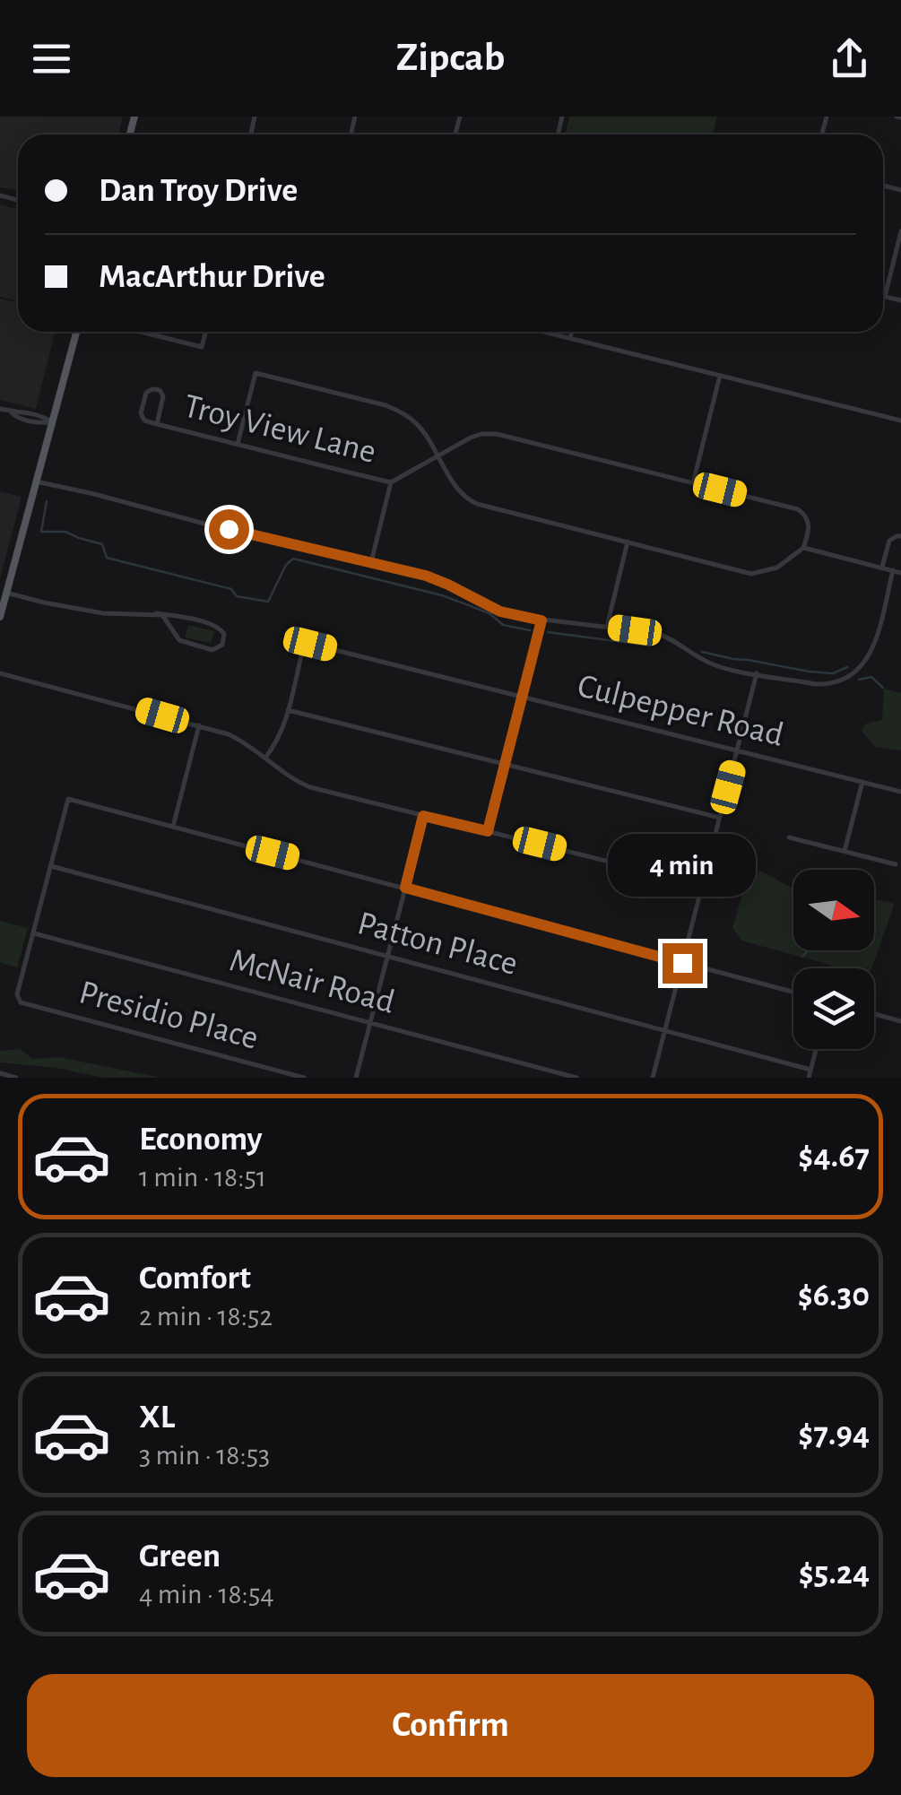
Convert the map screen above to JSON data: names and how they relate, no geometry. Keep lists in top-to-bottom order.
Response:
{
  "streets": {
    "street": [
      "Troy View Lane",
      "Culpepper Road",
      "Patton Place",
      "McNair Road",
      "Presidio Place"
    ]
  },
  "crossings": [
    ["McNair Road", "Presidio Place"]
  ],
  "north": "right",
  "page": {
    "header": "Zipcab",
    "banner": ["Dan Troy Drive", "MacArthur Drive"],
    "bubble": "4 min",
    "list": [
      {
        "name": "Economy",
        "note": "1 min · 18:51",
        "value": "$4.67"
      },
      {
        "name": "Comfort",
        "note": "2 min · 18:52",
        "value": "$6.30"
      },
      {
        "name": "XL",
        "note": "3 min · 18:53",
        "value": "$7.94"
      },
      {
        "name": "Green",
        "note": "4 min · 18:54",
        "value": "$5.24"
      }
    ],
    "buttons": "Confirm"
  }
}
